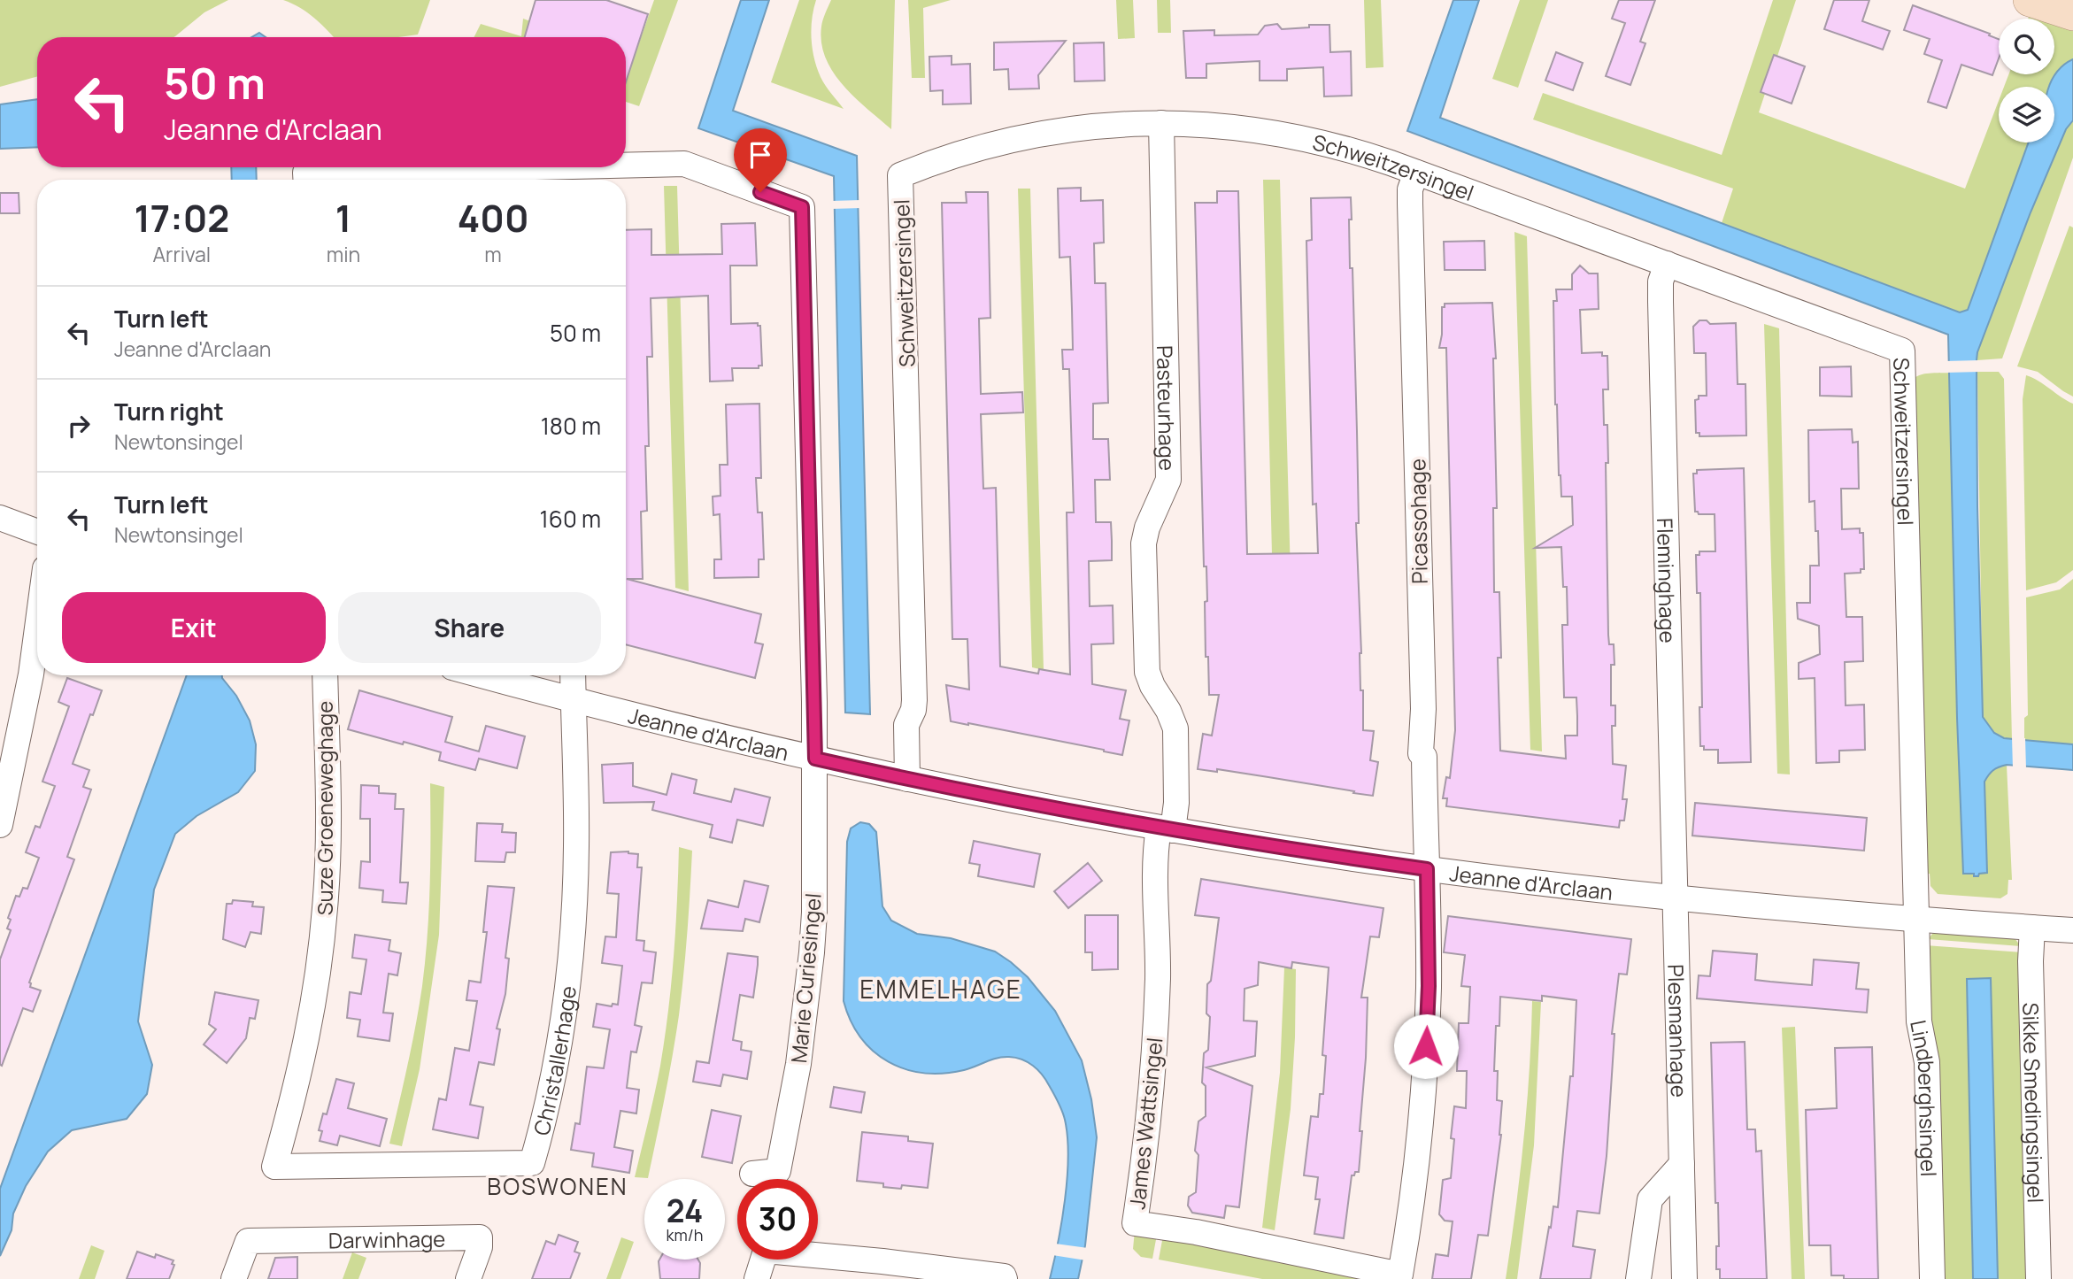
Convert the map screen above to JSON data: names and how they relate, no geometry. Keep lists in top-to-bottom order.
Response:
{
  "streets": {
    "street": [
      "Schweitzersingel",
      "Pasteurhage",
      "Picassohage",
      "Fleminghage",
      "Jeanne d'Arclaan",
      "Suze Groeneweghage",
      "Marie Curiesingel",
      "Plesmanhage",
      "Christallerhage",
      "Lindberghsingel",
      "Sikke Smedingsingel",
      "James Wattsingel",
      "Darwinhage"
    ]
  },
  "crossings": [
    ["Schweitzersingel", "Pasteurhage"],
    ["Schweitzersingel", "Picassohage"],
    ["Schweitzersingel", "Fleminghage"],
    ["Schweitzersingel", "Jeanne d'Arclaan"],
    ["Schweitzersingel", "Lindberghsingel"],
    ["Pasteurhage", "Jeanne d'Arclaan"],
    ["Pasteurhage", "James Wattsingel"],
    ["Picassohage", "Jeanne d'Arclaan"],
    ["Picassohage", "James Wattsingel"],
    ["Fleminghage", "Jeanne d'Arclaan"],
    ["Fleminghage", "Plesmanhage"],
    ["Jeanne d'Arclaan", "Marie Curiesingel"],
    ["Jeanne d'Arclaan", "Plesmanhage"],
    ["Jeanne d'Arclaan", "Christallerhage"],
    ["Jeanne d'Arclaan", "Lindberghsingel"],
    ["Jeanne d'Arclaan", "Sikke Smedingsingel"],
    ["Jeanne d'Arclaan", "James Wattsingel"],
    ["Suze Groeneweghage", "Christallerhage"]
  ],
  "districts": ["EMMELHAGE", "BOSWONEN"],
  "page": {
    "turn": ["50 m", "Jeanne d'Arclaan"],
    "eta": [
      "17:02",
      "Arrival",
      "1",
      "min",
      "400",
      "m"
    ],
    "list": [
      {
        "name": "Turn left",
        "note": "Jeanne d'Arclaan",
        "value": "50 m"
      },
      {
        "name": "Turn right",
        "note": "Newtonsingel",
        "value": "180 m"
      },
      {
        "name": "Turn left",
        "note": "Newtonsingel",
        "value": "160 m"
      }
    ],
    "buttons": ["Exit", "Share"],
    "speed": "24 km/h",
    "limit": "30"
  }
}
